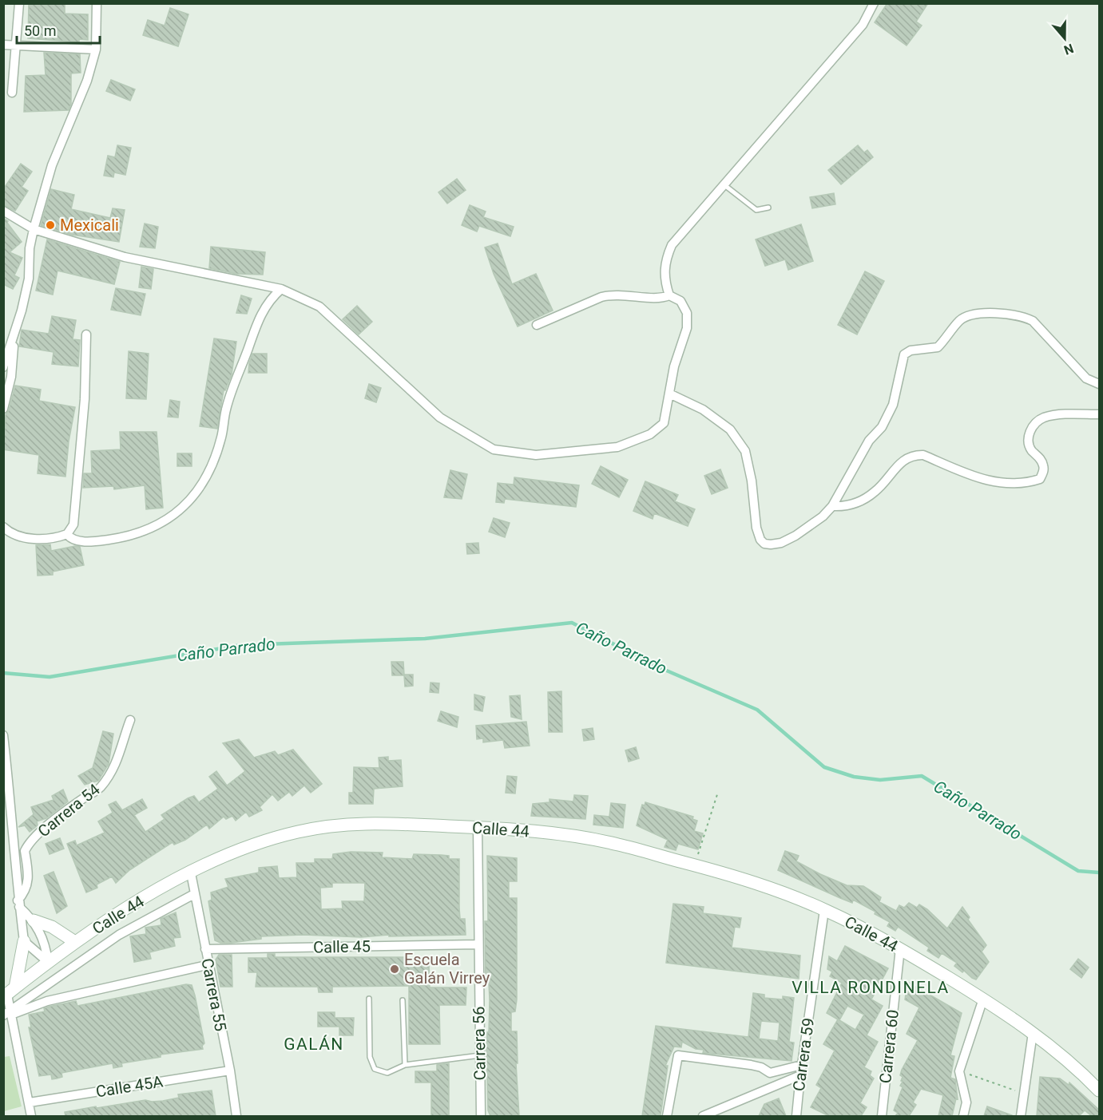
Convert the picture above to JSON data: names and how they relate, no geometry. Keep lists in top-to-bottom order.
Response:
{
  "streets": {
    "main road": ["Calle 44"],
    "street": [
      "Carrera 54",
      "Calle 45",
      "Carrera 55",
      "Carrera 56",
      "Carrera 60",
      "Carrera 59",
      "Calle 45A"
    ]
  },
  "crossings": [
    ["Calle 44", "Carrera 55"],
    ["Calle 44", "Carrera 56"],
    ["Calle 44", "Carrera 60"],
    ["Calle 44", "Carrera 59"],
    ["Calle 45", "Carrera 55"],
    ["Calle 45", "Carrera 56"],
    ["Carrera 55", "Calle 45A"]
  ],
  "districts": ["VILLA RONDINELA", "GALÁN"],
  "water": ["Caño Parrado"],
  "places": ["Mexicali", "Escuela Galán Virrey"],
  "scale_bar": "50 m",
  "north": "bottom"
}
